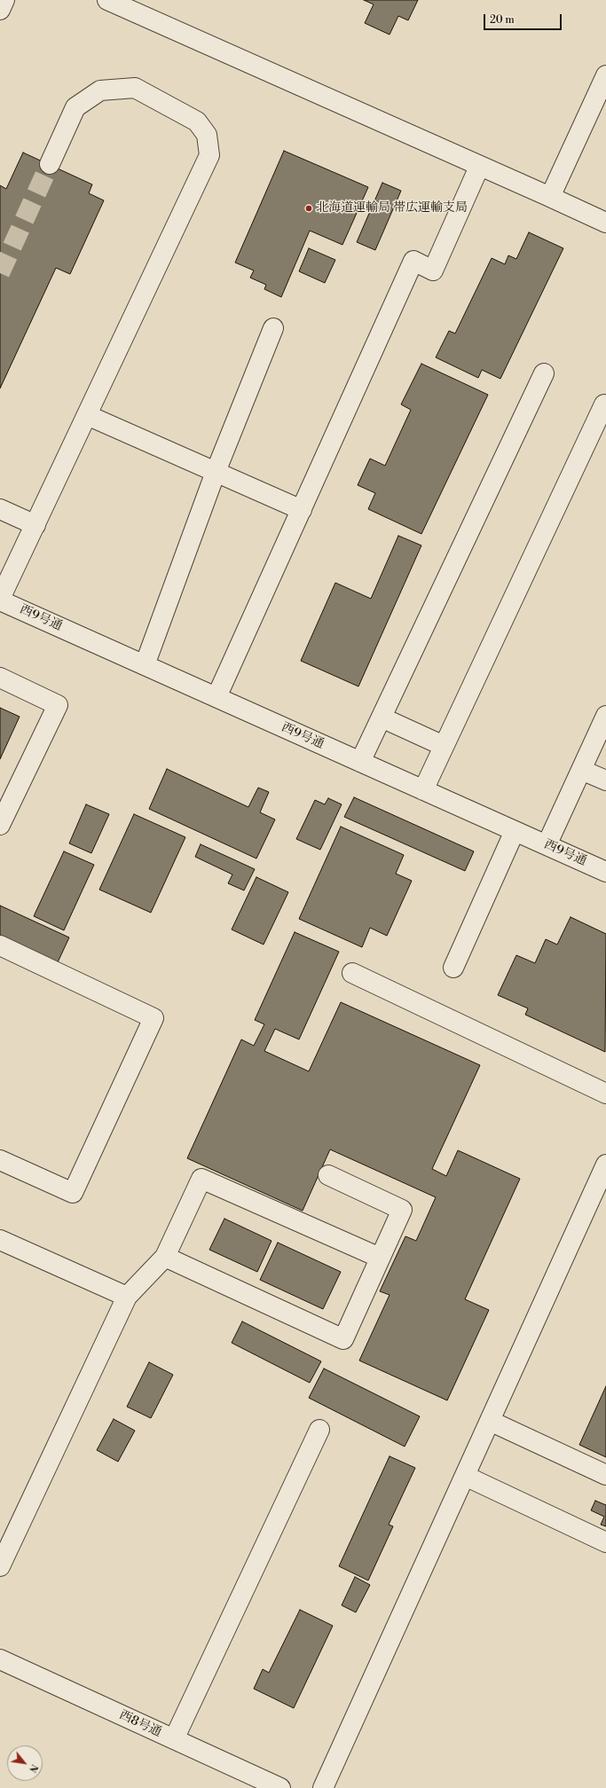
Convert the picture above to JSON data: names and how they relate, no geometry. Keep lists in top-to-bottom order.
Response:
{
  "streets": {
    "street": ["西9号通", "西8号通"]
  },
  "places": ["北海道運輸局 帯広運輸支局"],
  "scale_bar": "20 m",
  "north": "bottom right"
}
